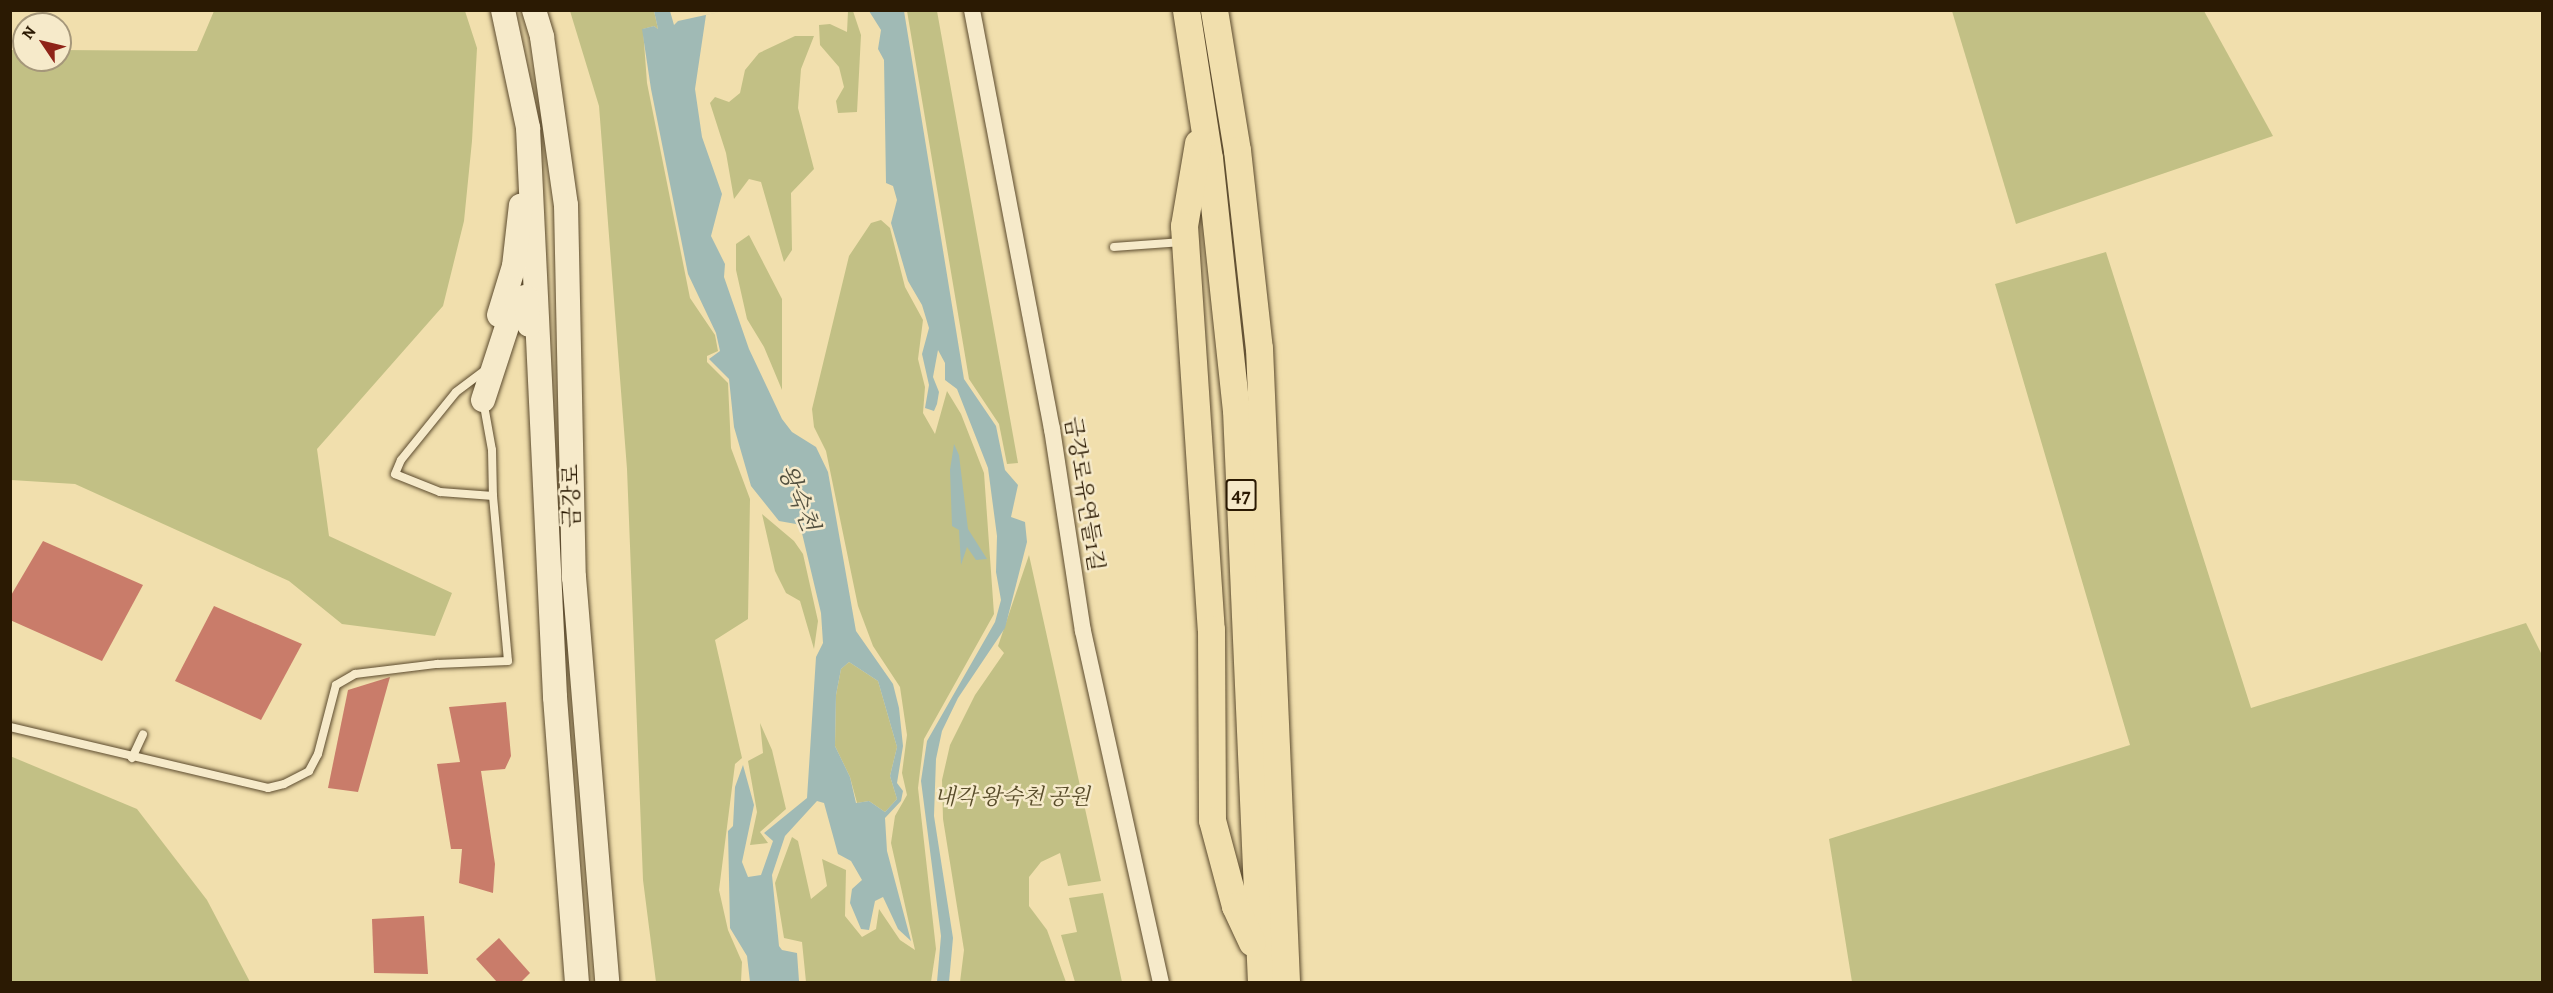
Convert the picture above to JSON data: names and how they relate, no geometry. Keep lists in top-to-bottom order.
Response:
{
  "streets": {
    "highway": ["47"],
    "main road": ["금강로"],
    "street": ["금강로유연들1길"]
  },
  "water": ["왕숙천"],
  "parks": ["내각 왕숙천 공원"],
  "north": "top left"
}
